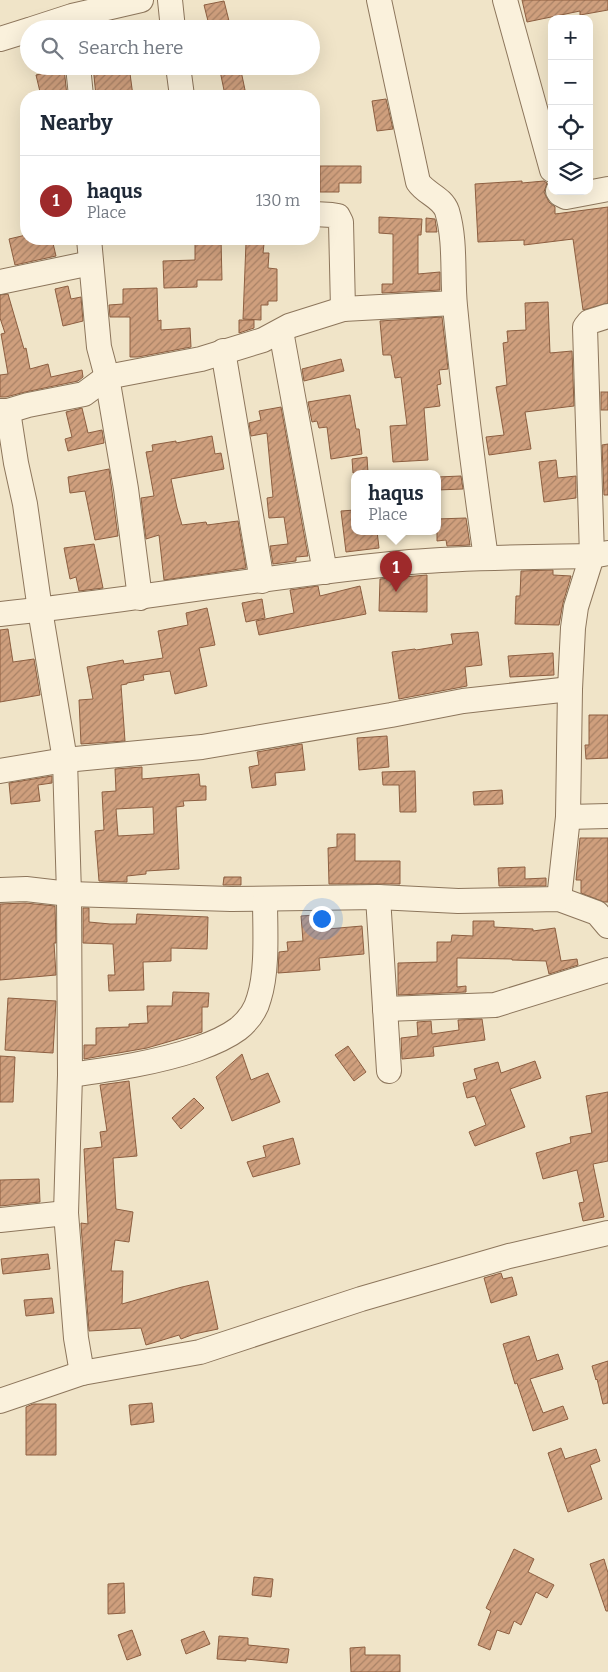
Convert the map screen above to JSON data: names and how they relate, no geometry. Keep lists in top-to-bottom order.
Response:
{
  "page": {
    "map_buttons": ["+", "−"],
    "search": "Search here",
    "heading": "Nearby",
    "list": [
      {
        "mark": "1",
        "name": "haqus",
        "note": "Place",
        "value": "130 m"
      }
    ],
    "popup": ["haqus", "Place"],
    "pins": "1"
  }
}
